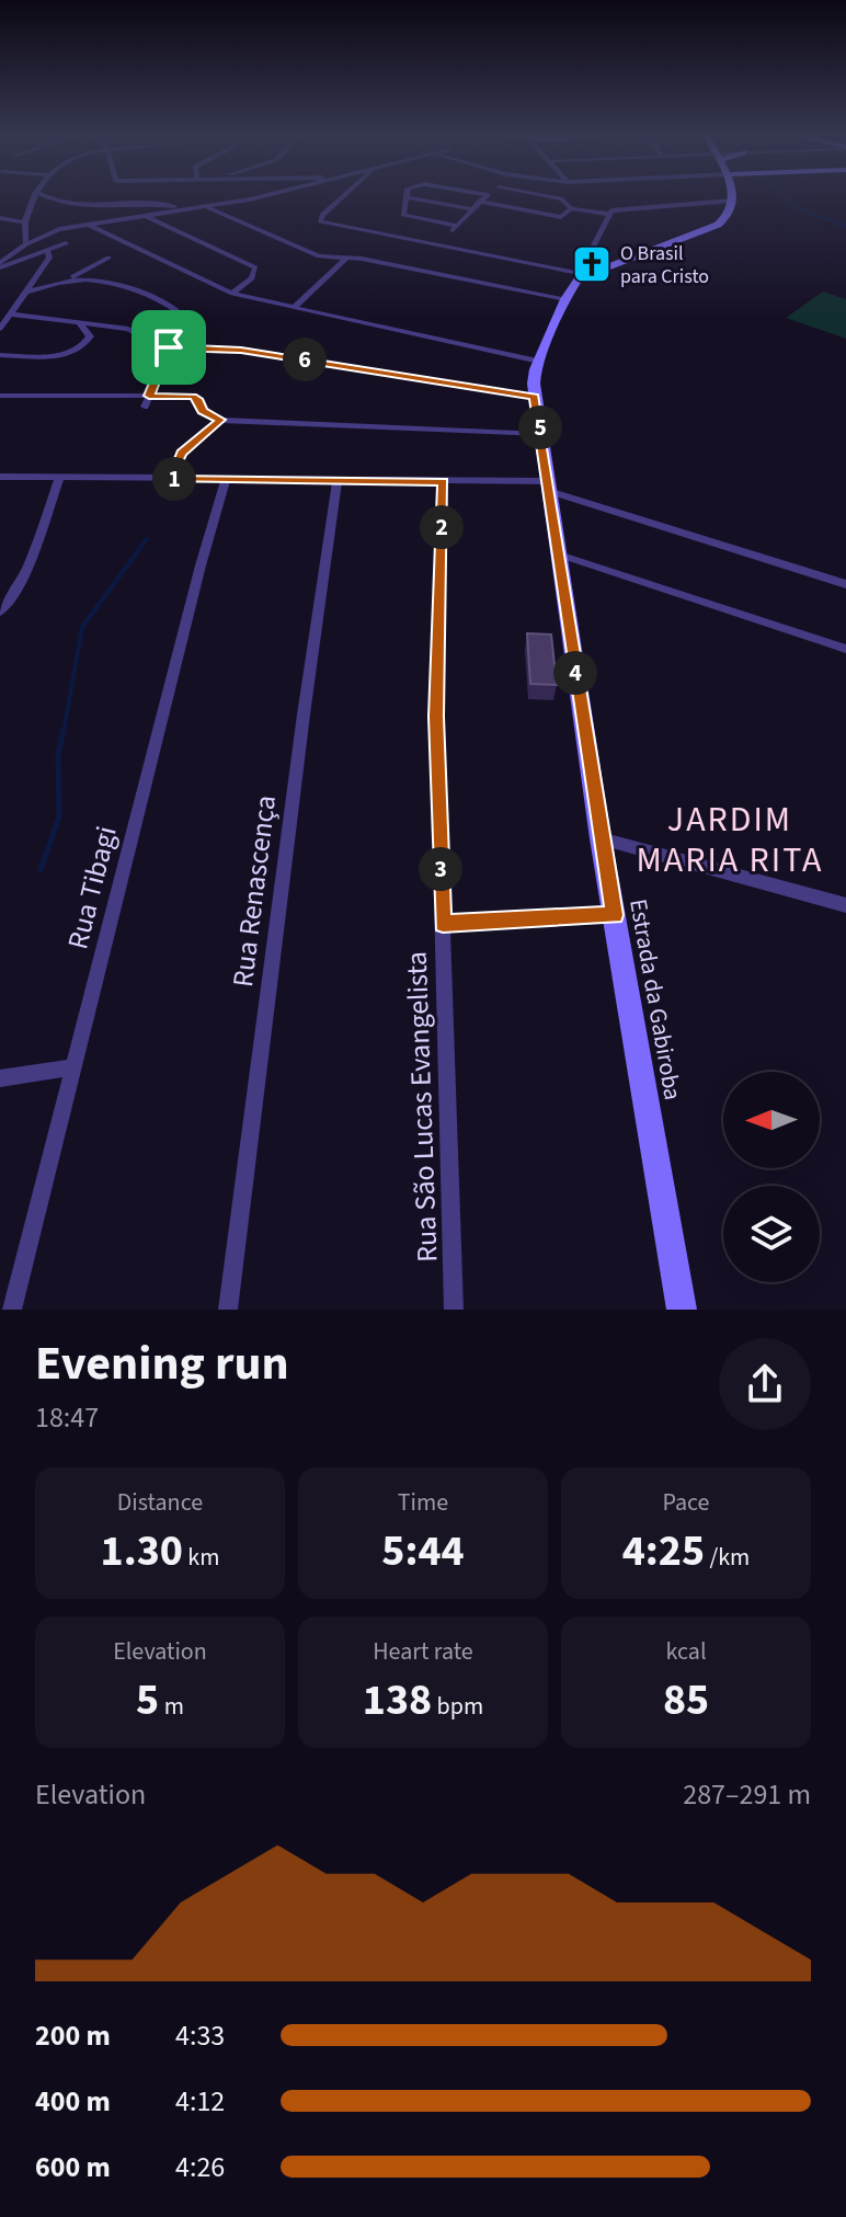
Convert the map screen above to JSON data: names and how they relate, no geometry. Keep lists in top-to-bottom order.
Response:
{
  "streets": {
    "main road": ["Estrada da Gabiroba"],
    "street": ["Rua Tibagi", "Rua Renascença", "Rua São Lucas Evangelista"]
  },
  "districts": ["JARDIM MARIA RITA"],
  "places": {
    "church": ["O Brasil para Cristo"]
  },
  "north": "left",
  "page": {
    "pins": [
      "6",
      "5",
      "1",
      "2",
      "4",
      "3"
    ],
    "heading": ["Evening run", "18:47"],
    "stats": [
      ["Distance", "1.30 km"],
      ["Time", "5:44"],
      ["Pace", "4:25 /km"],
      ["Elevation", "5 m"],
      ["Heart rate", "138 bpm"],
      ["kcal", "85"]
    ],
    "chart": ["Elevation", "287–291 m"],
    "list": [
      {
        "name": "200 m",
        "note": "4:33"
      },
      {
        "name": "400 m",
        "note": "4:12"
      },
      {
        "name": "600 m",
        "note": "4:26"
      }
    ]
  }
}
